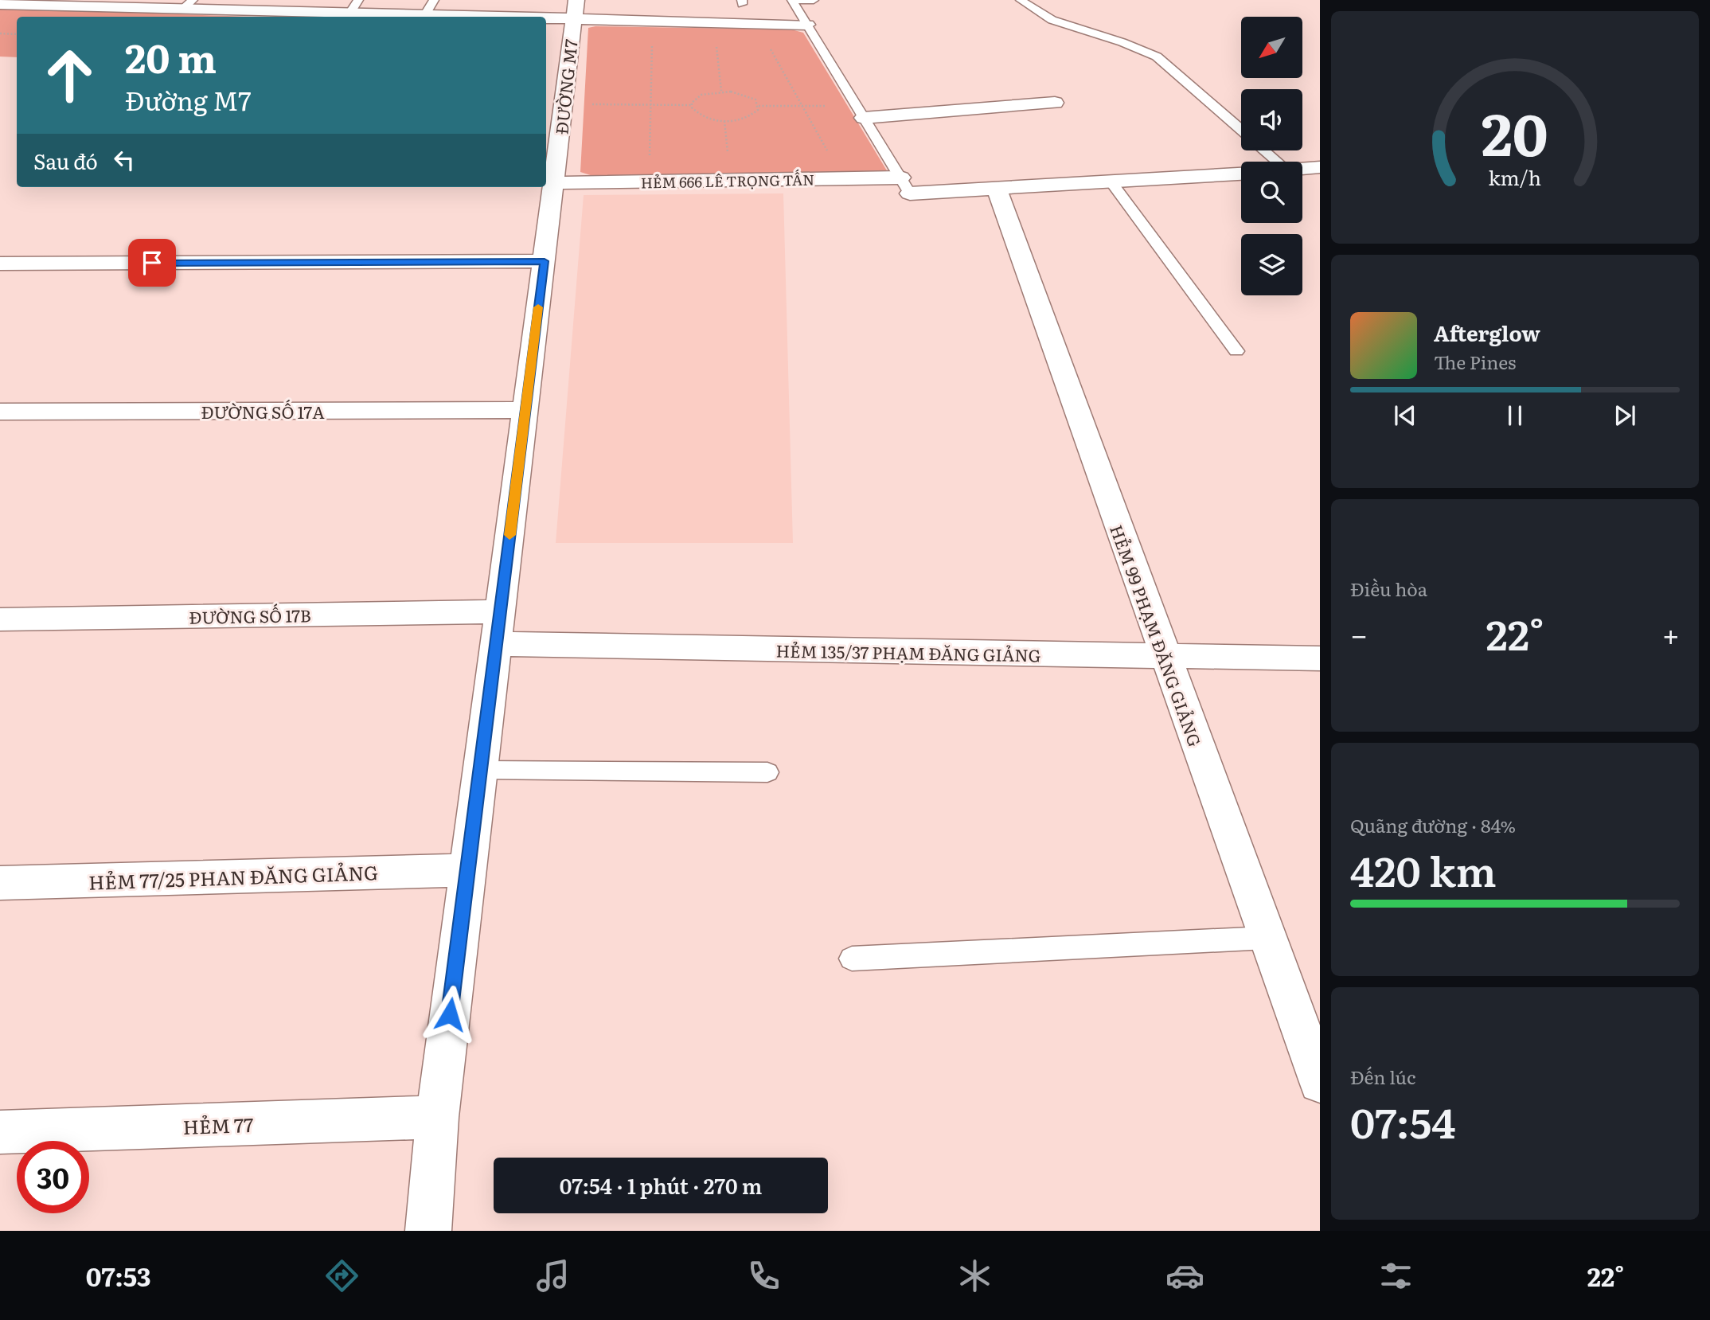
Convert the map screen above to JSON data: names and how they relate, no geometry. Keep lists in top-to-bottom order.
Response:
{
  "streets": {
    "street": [
      "ĐƯỜNG M7",
      "HẺM 666 LÊ TRỌNG TẤN",
      "ĐƯỜNG SỐ 17A",
      "ĐƯỜNG SỐ 17B",
      "HẺM 99 PHẠM ĐĂNG GIẢNG",
      "HẺM 135/37 PHẠM ĐĂNG GIẢNG",
      "HẺM 77/25 PHAN ĐĂNG GIẢNG",
      "HẺM 77"
    ]
  },
  "crossings": [
    ["ĐƯỜNG M7", "HẺM 666 LÊ TRỌNG TẤN"],
    ["ĐƯỜNG M7", "ĐƯỜNG SỐ 17A"],
    ["ĐƯỜNG M7", "ĐƯỜNG SỐ 17B"],
    ["ĐƯỜNG M7", "HẺM 135/37 PHẠM ĐĂNG GIẢNG"],
    ["ĐƯỜNG M7", "HẺM 77/25 PHAN ĐĂNG GIẢNG"],
    ["ĐƯỜNG M7", "HẺM 77"],
    ["HẺM 666 LÊ TRỌNG TẤN", "HẺM 99 PHẠM ĐĂNG GIẢNG"],
    ["HẺM 99 PHẠM ĐĂNG GIẢNG", "HẺM 135/37 PHẠM ĐĂNG GIẢNG"]
  ],
  "north": "bottom left",
  "page": {
    "turn": ["20 m", "Đường M7"],
    "then": "Sau đó",
    "song": ["Afterglow", "The Pines"],
    "tile": [
      "Điều hòa",
      ["Quãng đường · 84%", "420 km"],
      ["Đến lúc", "07:54"]
    ],
    "heat": ["−", "22°", "+"],
    "limit": "30",
    "trip": "07:54 · 1 phút · 270 m",
    "tabs": ["07:53", "22°"],
    "gauge": ["20", "km/h"]
  }
}
